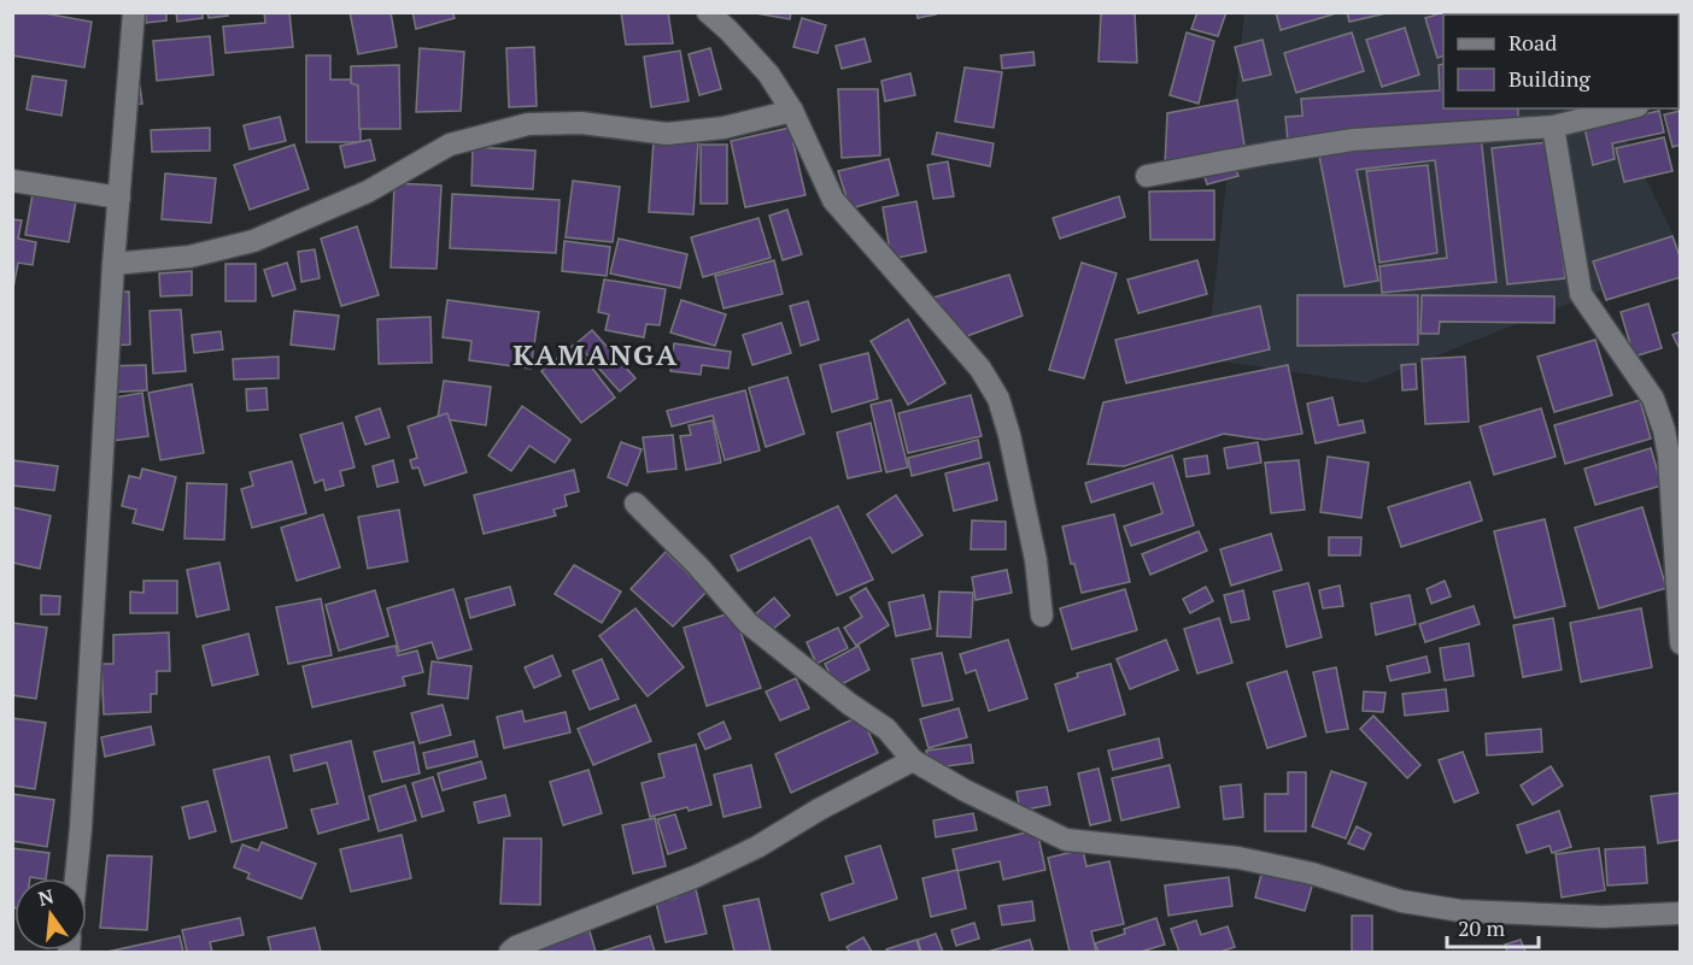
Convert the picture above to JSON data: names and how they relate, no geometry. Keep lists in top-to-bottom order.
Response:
{
  "districts": ["KAMANGA"],
  "legend": ["Road", "Building"],
  "scale_bar": "20 m",
  "north": "top"
}
